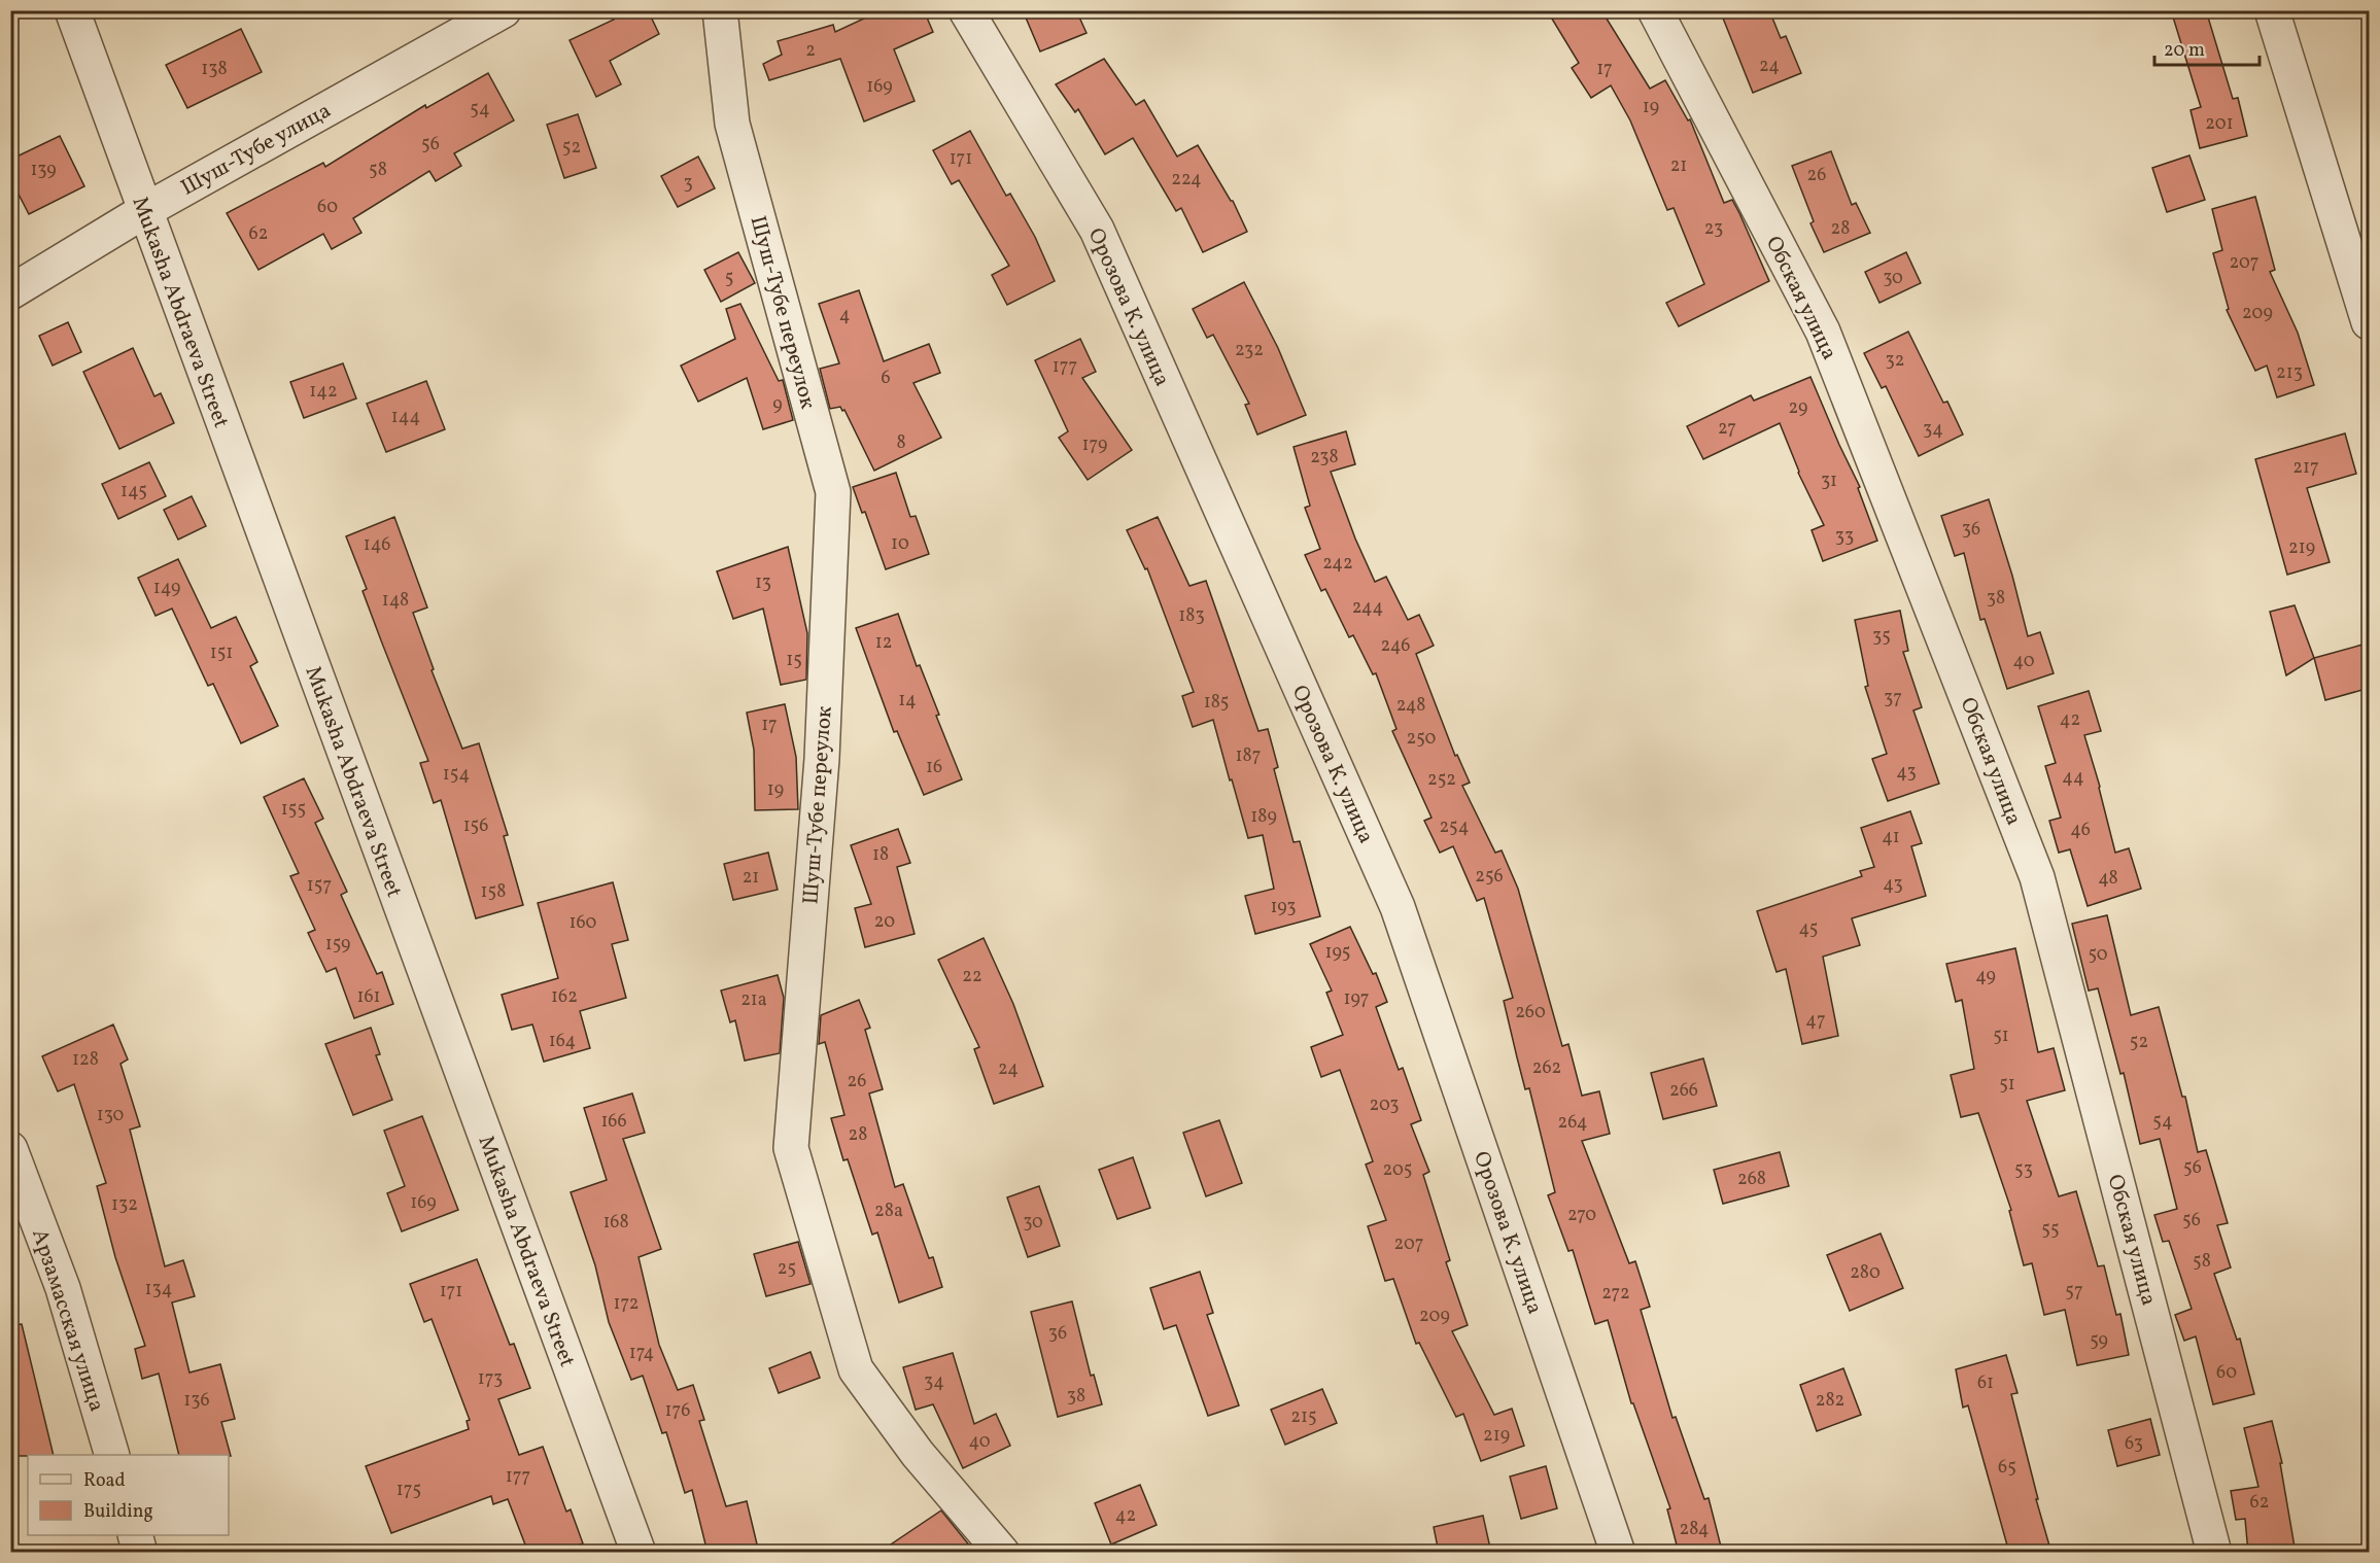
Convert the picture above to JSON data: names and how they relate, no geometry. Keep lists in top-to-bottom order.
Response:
{
  "streets": {
    "street": [
      "Шуш-Тубе улица",
      "Обская улица",
      "Орозова К. улица",
      "Mukasha Abdraeva Street",
      "Шуш-Тубе переулок",
      "Арзамасская улица"
    ]
  },
  "crossings": [
    ["Шуш-Тубе улица", "Mukasha Abdraeva Street"]
  ],
  "house_numbers": [
    "2",
    "24",
    "138",
    "17",
    "169",
    "19",
    "54",
    "201",
    "56",
    "52",
    "171",
    "21",
    "139",
    "58",
    "26",
    "224",
    "3",
    "60",
    "23",
    "28",
    "62",
    "207",
    "5",
    "30",
    "209",
    "4",
    "232",
    "32",
    "177",
    "213",
    "6",
    "142",
    "9",
    "29",
    "144",
    "27",
    "34",
    "8",
    "179",
    "238",
    "217",
    "31",
    "145",
    "36",
    "33",
    "10",
    "146",
    "219",
    "242",
    "13",
    "149",
    "38",
    "148",
    "244",
    "183",
    "35",
    "12",
    "246",
    "151",
    "15",
    "40",
    "37",
    "14",
    "185",
    "248",
    "42",
    "17",
    "250",
    "187",
    "16",
    "43",
    "154",
    "44",
    "252",
    "19",
    "155",
    "189",
    "156",
    "254",
    "46",
    "41",
    "18",
    "256",
    "21",
    "48",
    "43",
    "157",
    "158",
    "193",
    "20",
    "160",
    "45",
    "159",
    "195",
    "50",
    "22",
    "49",
    "161",
    "162",
    "197",
    "21a",
    "260",
    "47",
    "51",
    "164",
    "52",
    "128",
    "262",
    "24",
    "26",
    "51",
    "266",
    "203",
    "130",
    "166",
    "54",
    "264",
    "28",
    "56",
    "205",
    "53",
    "268",
    "169",
    "132",
    "28a",
    "270",
    "56",
    "168",
    "30",
    "55",
    "207",
    "58",
    "25",
    "280",
    "134",
    "171",
    "57",
    "272",
    "172",
    "209",
    "36",
    "59",
    "174",
    "60",
    "173",
    "34",
    "61",
    "38",
    "136",
    "282",
    "176",
    "215",
    "219",
    "40",
    "63",
    "65",
    "177",
    "175",
    "62",
    "42",
    "284"
  ],
  "legend": ["Road", "Building"],
  "scale_bar": "20 m"
}
